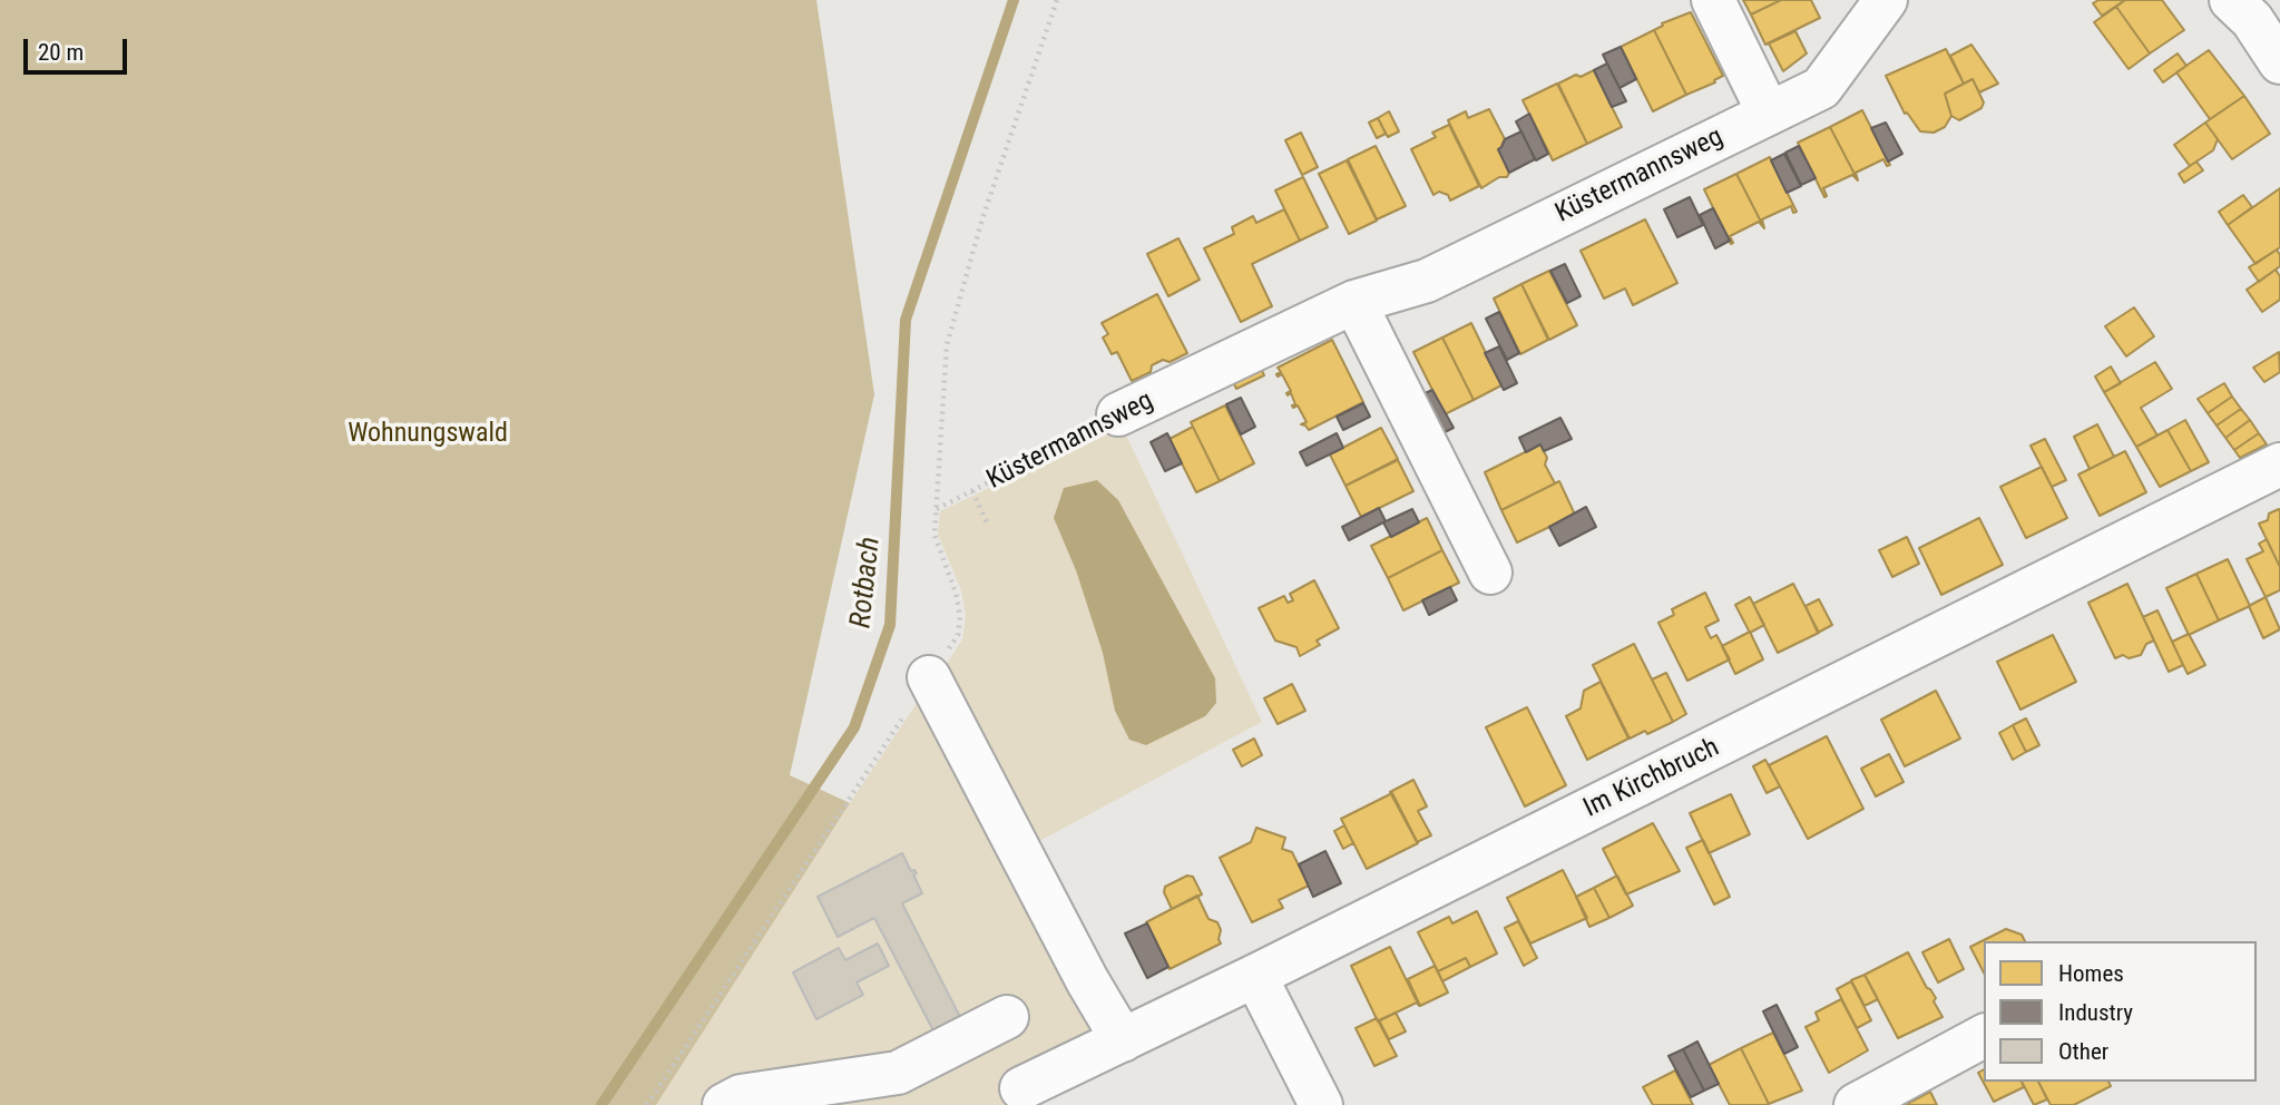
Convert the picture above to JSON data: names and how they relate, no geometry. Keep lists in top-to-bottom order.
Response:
{
  "streets": {
    "street": ["Küstermannsweg", "Im Kirchbruch"]
  },
  "water": ["Rotbach"],
  "parks": ["Wohnungswald"],
  "legend": ["Homes", "Industry", "Other"],
  "scale_bar": "20 m"
}
